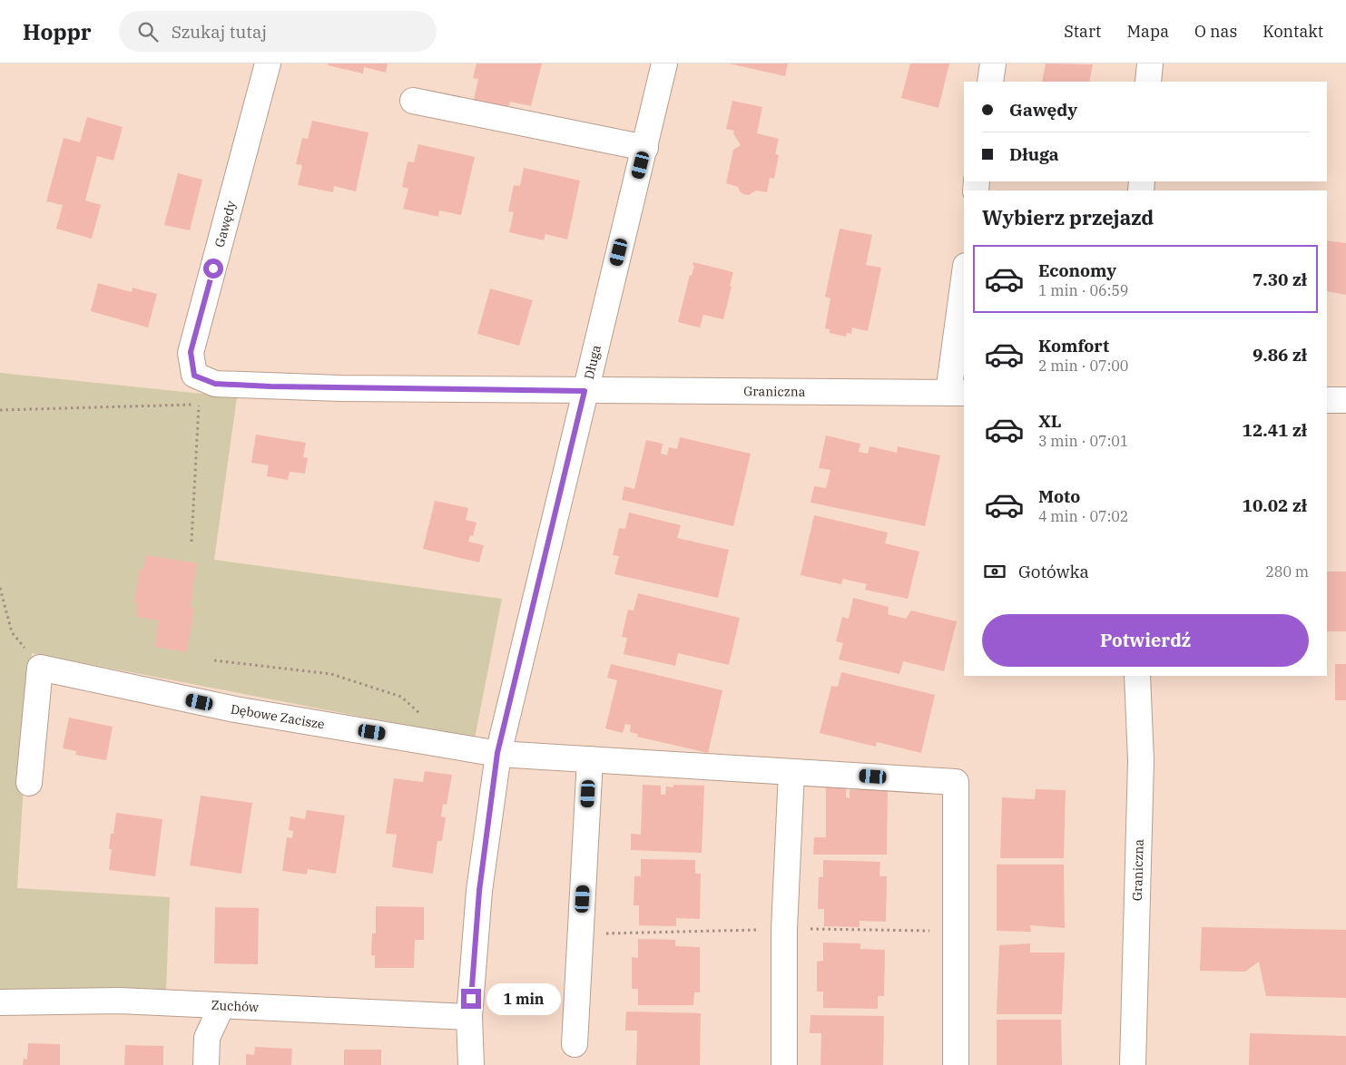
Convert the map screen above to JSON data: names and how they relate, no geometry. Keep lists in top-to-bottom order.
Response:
{
  "streets": {
    "street": [
      "Gawędy",
      "Długa",
      "Graniczna",
      "Dębowe Zacisze",
      "Zuchów"
    ]
  },
  "crossings": [
    ["Gawędy", "Długa"],
    ["Gawędy", "Graniczna"],
    ["Długa", "Graniczna"],
    ["Długa", "Dębowe Zacisze"],
    ["Długa", "Zuchów"]
  ],
  "page": {
    "header": "Hoppr",
    "search": "Szukaj tutaj",
    "nav": [
      "Start",
      "Mapa",
      "O nas",
      "Kontakt"
    ],
    "banner": ["Gawędy", "Długa"],
    "heading": "Wybierz przejazd",
    "list": [
      {
        "name": "Economy",
        "note": "1 min · 06:59",
        "value": "7.30 zł"
      },
      {
        "name": "Komfort",
        "note": "2 min · 07:00",
        "value": "9.86 zł"
      },
      {
        "name": "XL",
        "note": "3 min · 07:01",
        "value": "12.41 zł"
      },
      {
        "name": "Moto",
        "note": "4 min · 07:02",
        "value": "10.02 zł"
      }
    ],
    "pay": ["Gotówka", "280 m"],
    "buttons": "Potwierdź",
    "bubble": "1 min"
  }
}
